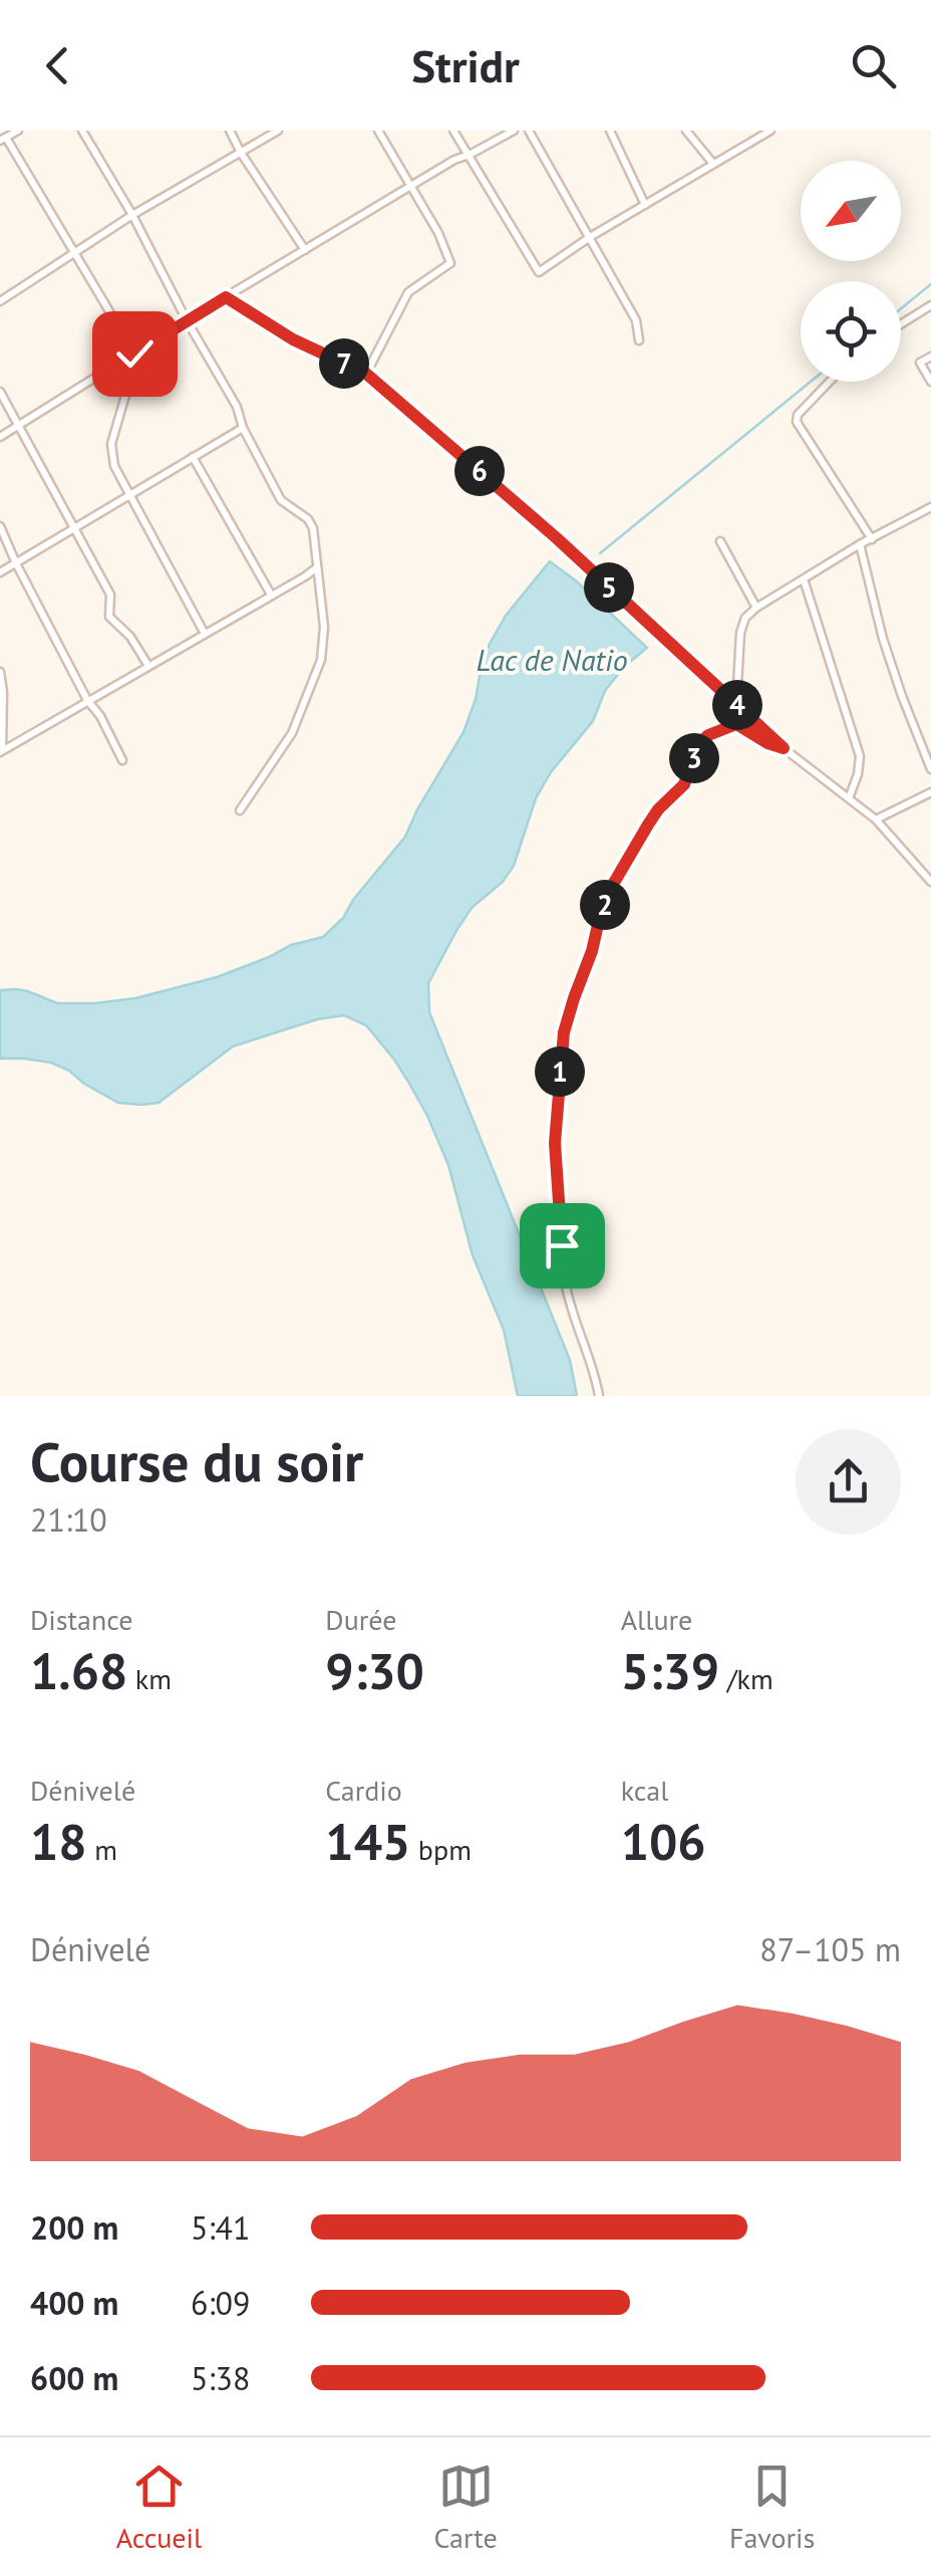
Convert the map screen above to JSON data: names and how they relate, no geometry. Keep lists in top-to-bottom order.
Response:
{
  "water": ["Lac de Natio"],
  "north": "bottom left",
  "page": {
    "header": "Stridr",
    "pins": [
      "7",
      "6",
      "5",
      "4",
      "3",
      "2",
      "1"
    ],
    "heading": ["Course du soir", "21:10"],
    "stats": [
      ["Distance", "1.68 km"],
      ["Durée", "9:30"],
      ["Allure", "5:39 /km"],
      ["Dénivelé", "18 m"],
      ["Cardio", "145 bpm"],
      ["kcal", "106"]
    ],
    "chart": ["Dénivelé", "87–105 m"],
    "list": [
      {
        "name": "200 m",
        "note": "5:41"
      },
      {
        "name": "400 m",
        "note": "6:09"
      },
      {
        "name": "600 m",
        "note": "5:38"
      }
    ],
    "tabs": ["Accueil", "Carte", "Favoris"]
  }
}
